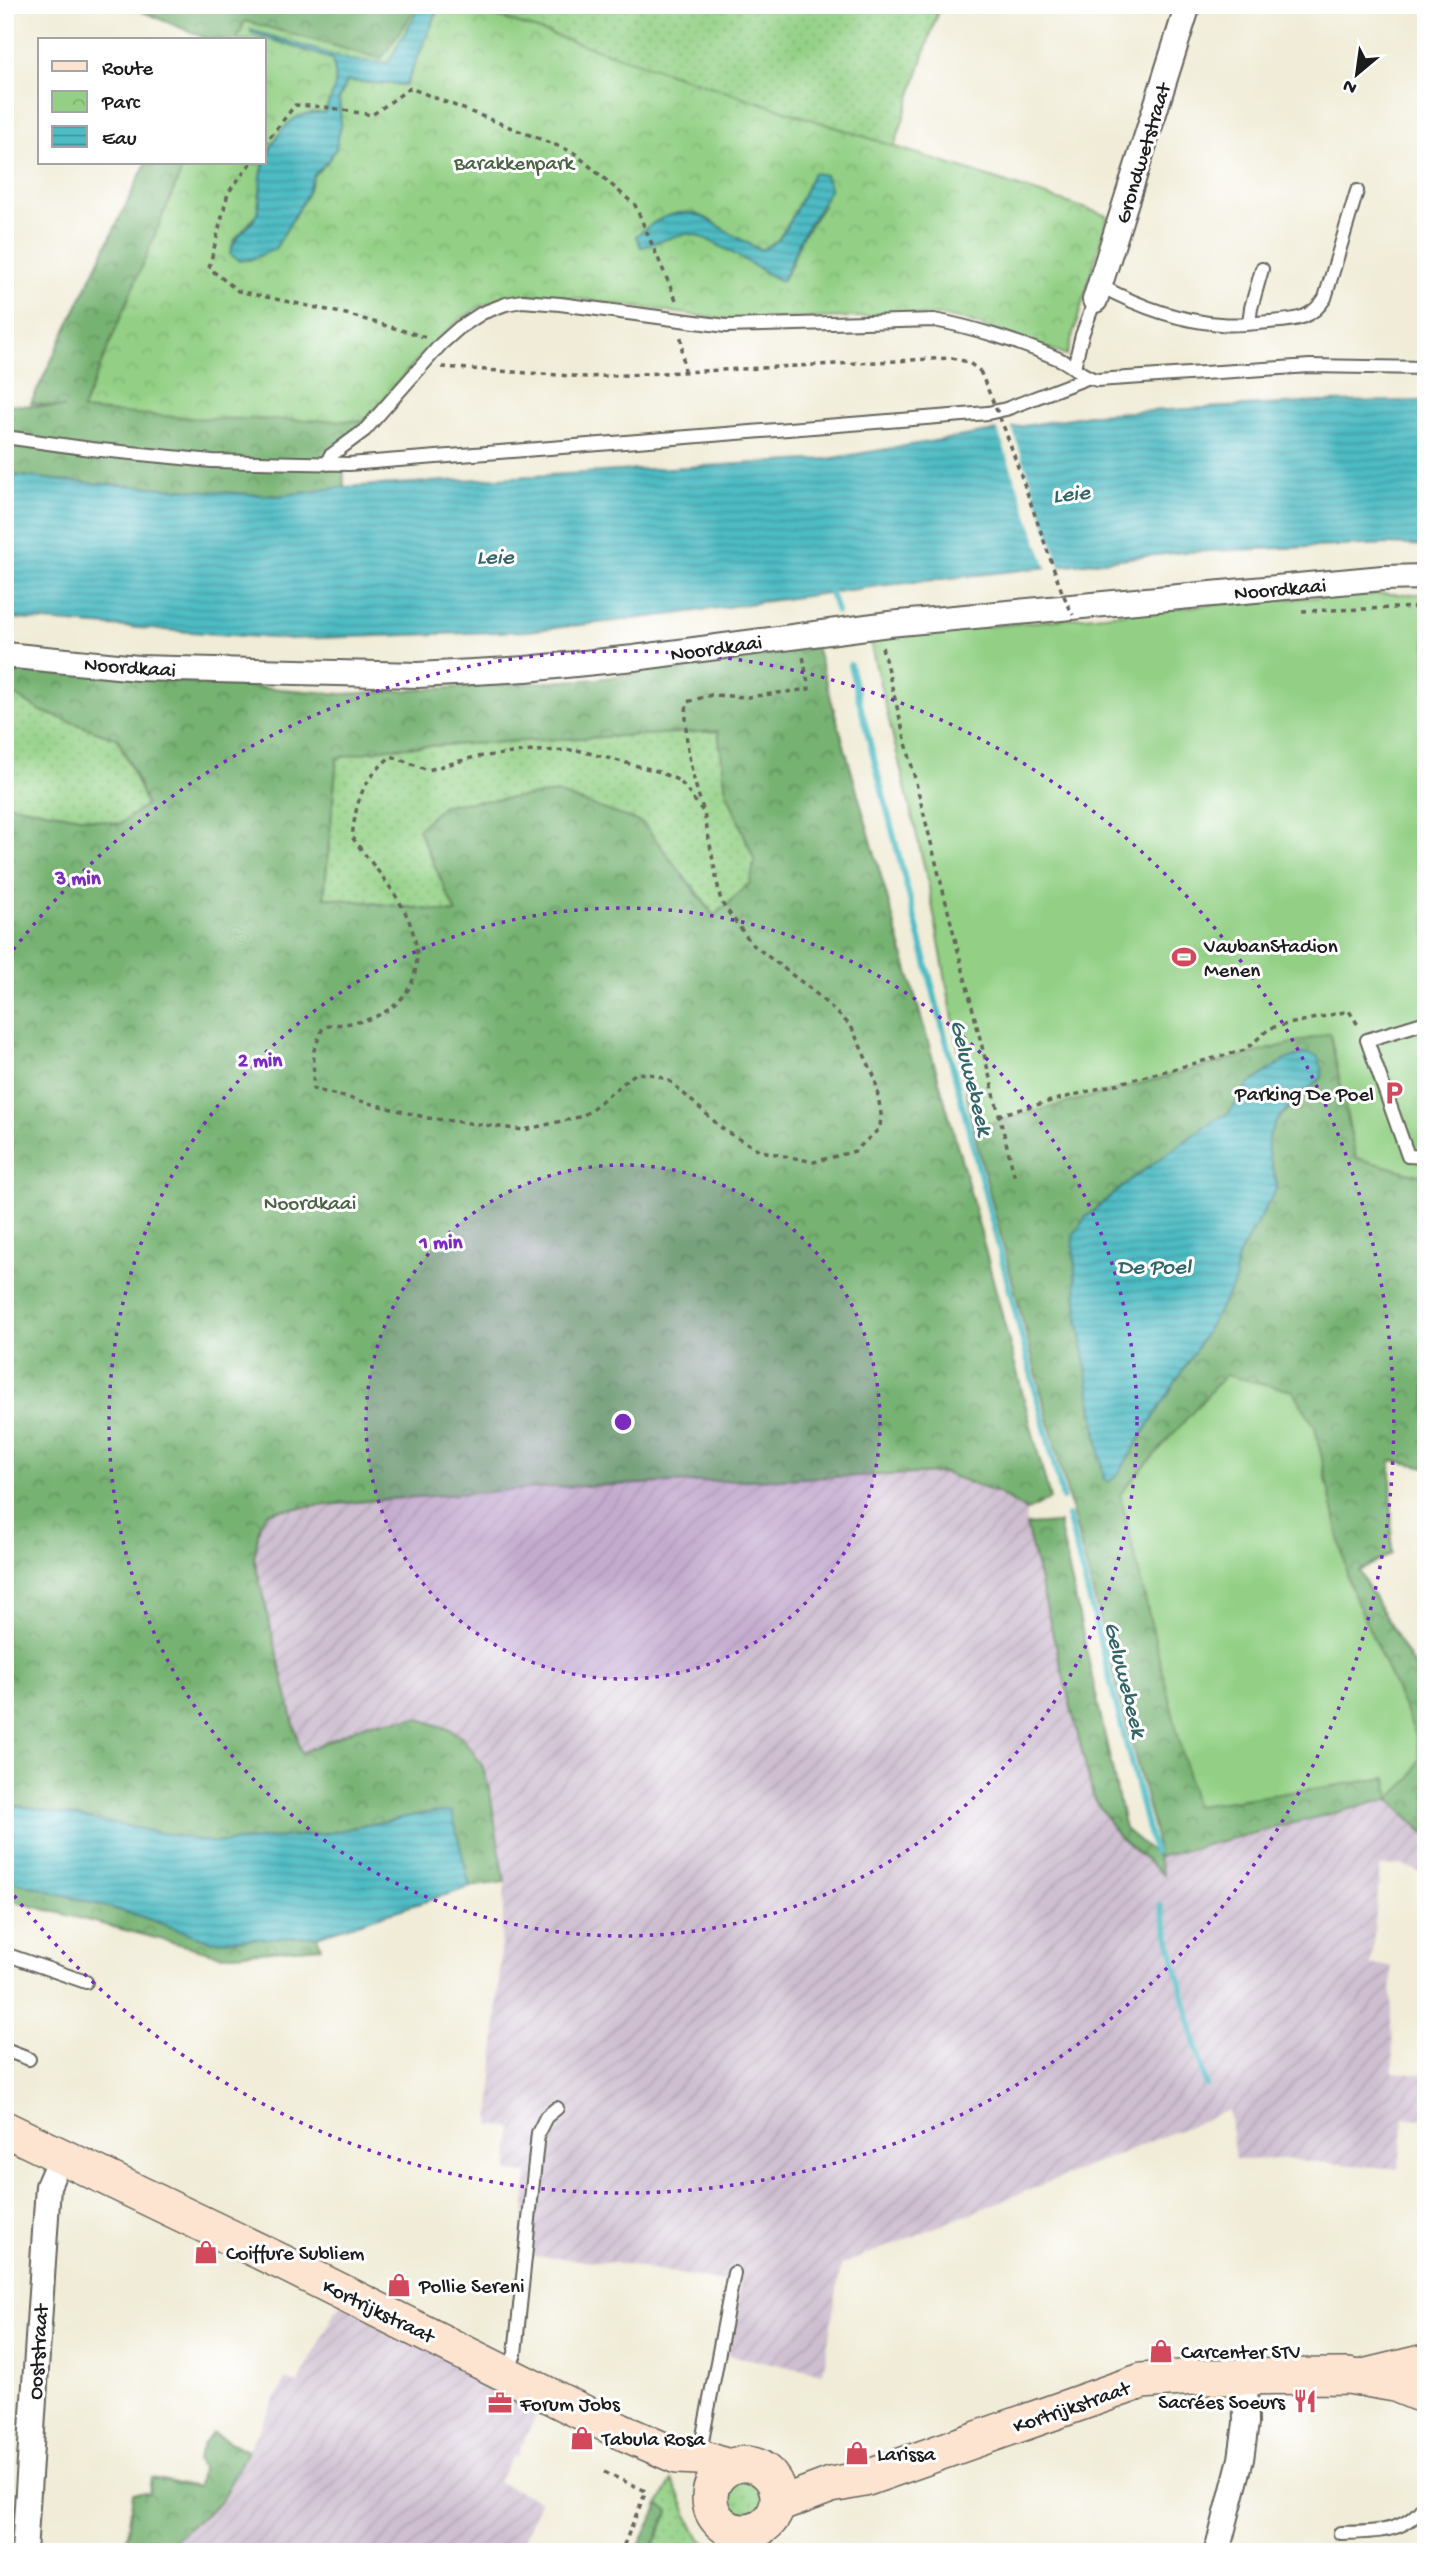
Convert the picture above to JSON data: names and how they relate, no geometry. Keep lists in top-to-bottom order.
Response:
{
  "streets": {
    "street": [
      "Grondwetstraat",
      "Noordkaai",
      "Kortrijkstraat",
      "Ooststraat"
    ]
  },
  "crossings": [
    ["Kortrijkstraat", "Ooststraat"]
  ],
  "water": ["Leie", "Geluwebeek", "De Poel"],
  "parks": ["Barakkenpark", "Noordkaai"],
  "places": {
    "sports": ["VaubanStadion Menen"],
    "parking": ["Parking De Poel"],
    "shop": [
      "Coiffure Subliem",
      "Pollie Sereni",
      "Carcenter STV",
      "Tabula Rosa",
      "Larissa"
    ],
    "restaurant": ["Sacrées Soeurs"],
    "office": ["Forum Jobs"]
  },
  "legend": ["Route", "Parc", "Eau"],
  "north": "bottom left",
  "rings": ["3 min", "2 min", "1 min"]
}
